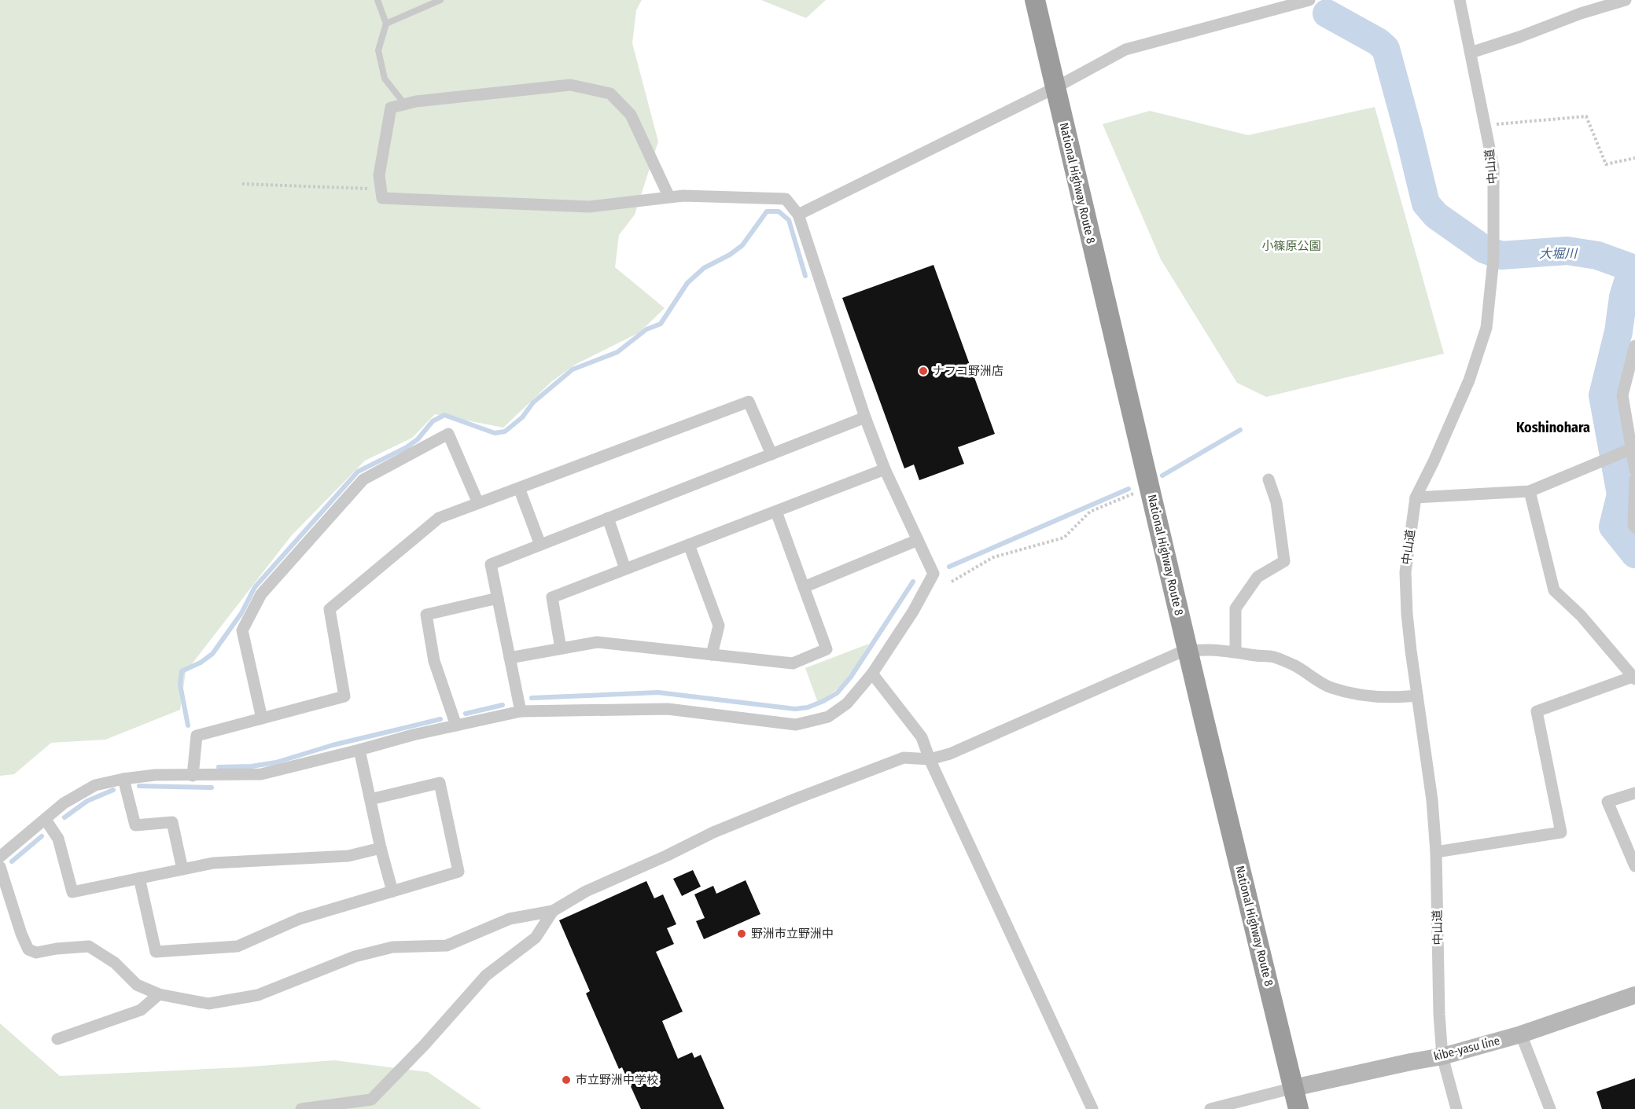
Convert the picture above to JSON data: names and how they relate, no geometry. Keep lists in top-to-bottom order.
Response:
{
  "streets": {
    "highway": ["National Highway Route 8"],
    "main road": ["kibe-yasu line"],
    "street": ["中山道"]
  },
  "crossings": [
    ["中山道", "kibe-yasu line"],
    ["National Highway Route 8", "kibe-yasu line"]
  ],
  "districts": ["Koshinohara"],
  "water": ["大堀川"],
  "parks": ["小篠原公園"],
  "places": ["ナフコ野洲店", "野洲市立野洲中", "市立野洲中学校"]
}
